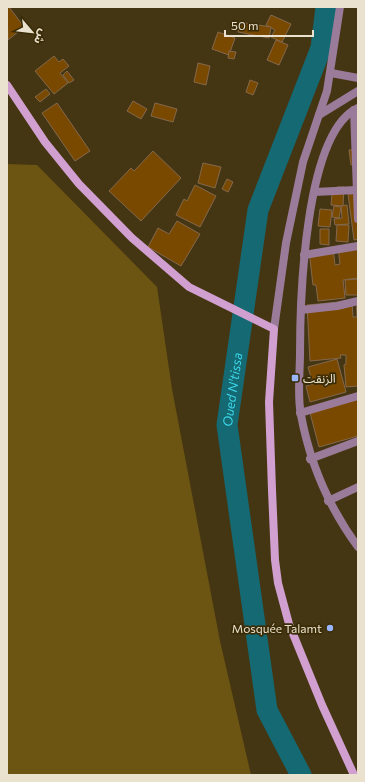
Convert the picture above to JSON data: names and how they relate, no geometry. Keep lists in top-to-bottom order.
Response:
{
  "water": ["Oued N'tissa"],
  "places": {
    "transit": ["الزنقت"],
    "other": ["Mosquée Talamt"]
  },
  "scale_bar": "50 m",
  "north": "bottom right"
}
